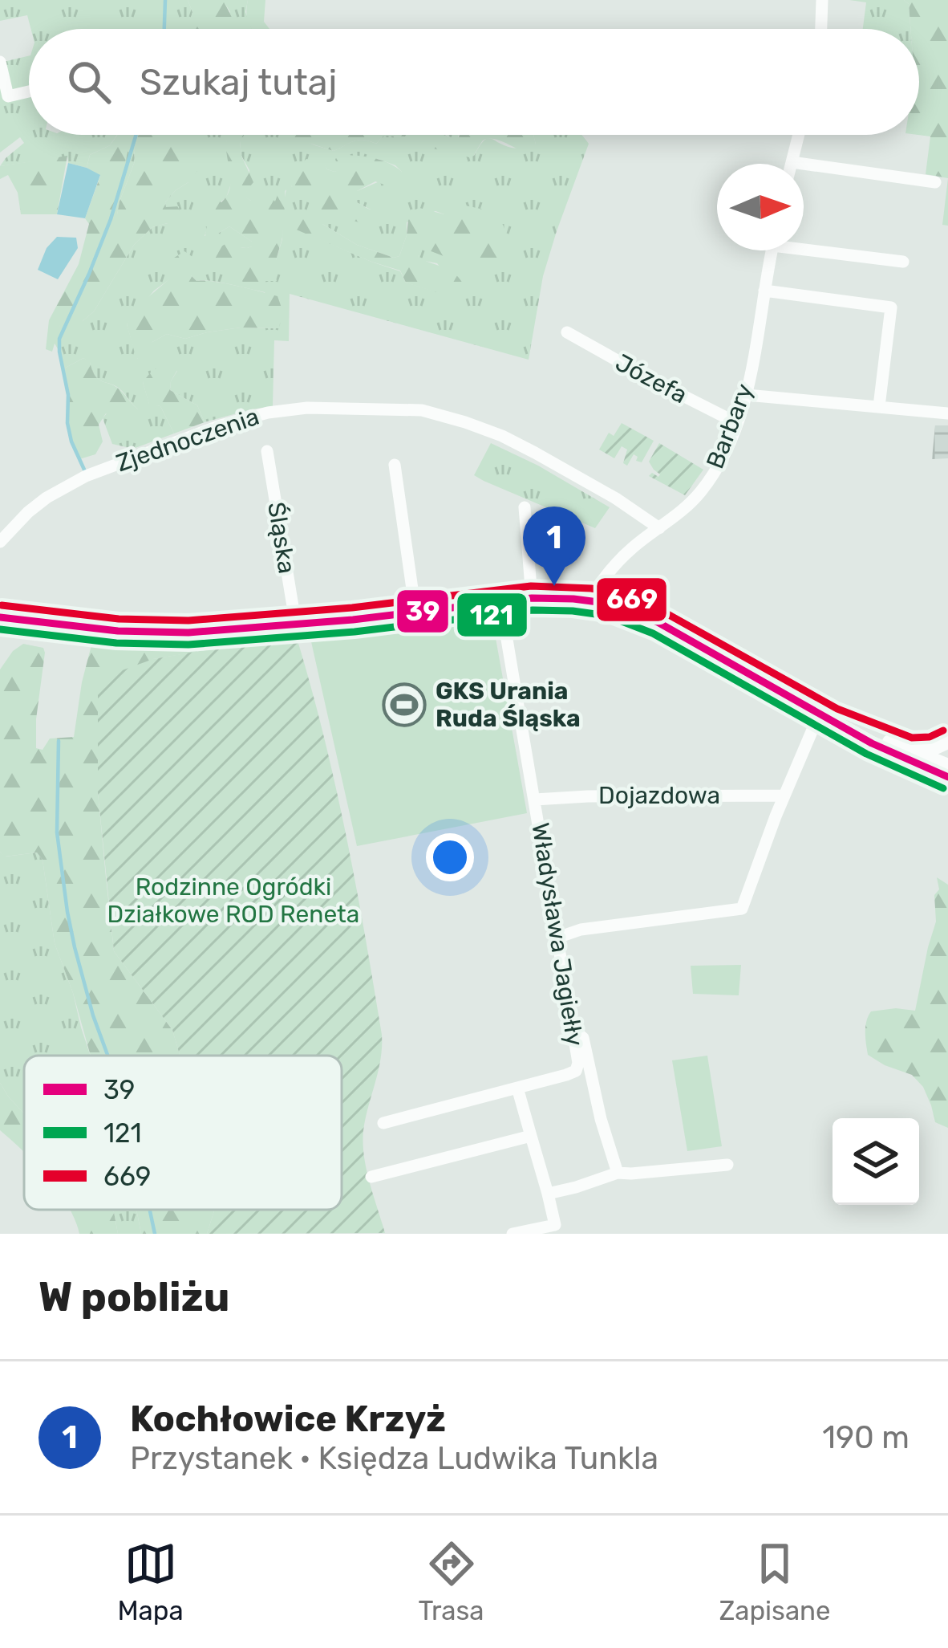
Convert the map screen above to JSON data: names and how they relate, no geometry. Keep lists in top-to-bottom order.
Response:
{
  "streets": {
    "street": [
      "Józefa",
      "Barbary",
      "Zjednoczenia",
      "Śląska",
      "Dojazdowa",
      "Władysława Jagiełły"
    ]
  },
  "crossings": [
    ["Józefa", "Barbary"],
    ["Barbary", "Zjednoczenia"],
    ["Dojazdowa", "Władysława Jagiełły"]
  ],
  "parks": ["Rodzinne Ogródki Działkowe ROD Reneta"],
  "places": {
    "sports": ["GKS Urania Ruda Śląska"]
  },
  "lines": ["transit line 669", "transit line 39", "transit line 121"],
  "legend": ["39", "121", "669"],
  "north": "right",
  "page": {
    "search": "Szukaj tutaj",
    "pins": "1",
    "heading": "W pobliżu",
    "list": [
      {
        "mark": "1",
        "name": "Kochłowice Krzyż",
        "note": "Przystanek · Księdza Ludwika Tunkla",
        "value": "190 m"
      }
    ],
    "nav": ["Mapa", "Trasa", "Zapisane"]
  }
}
